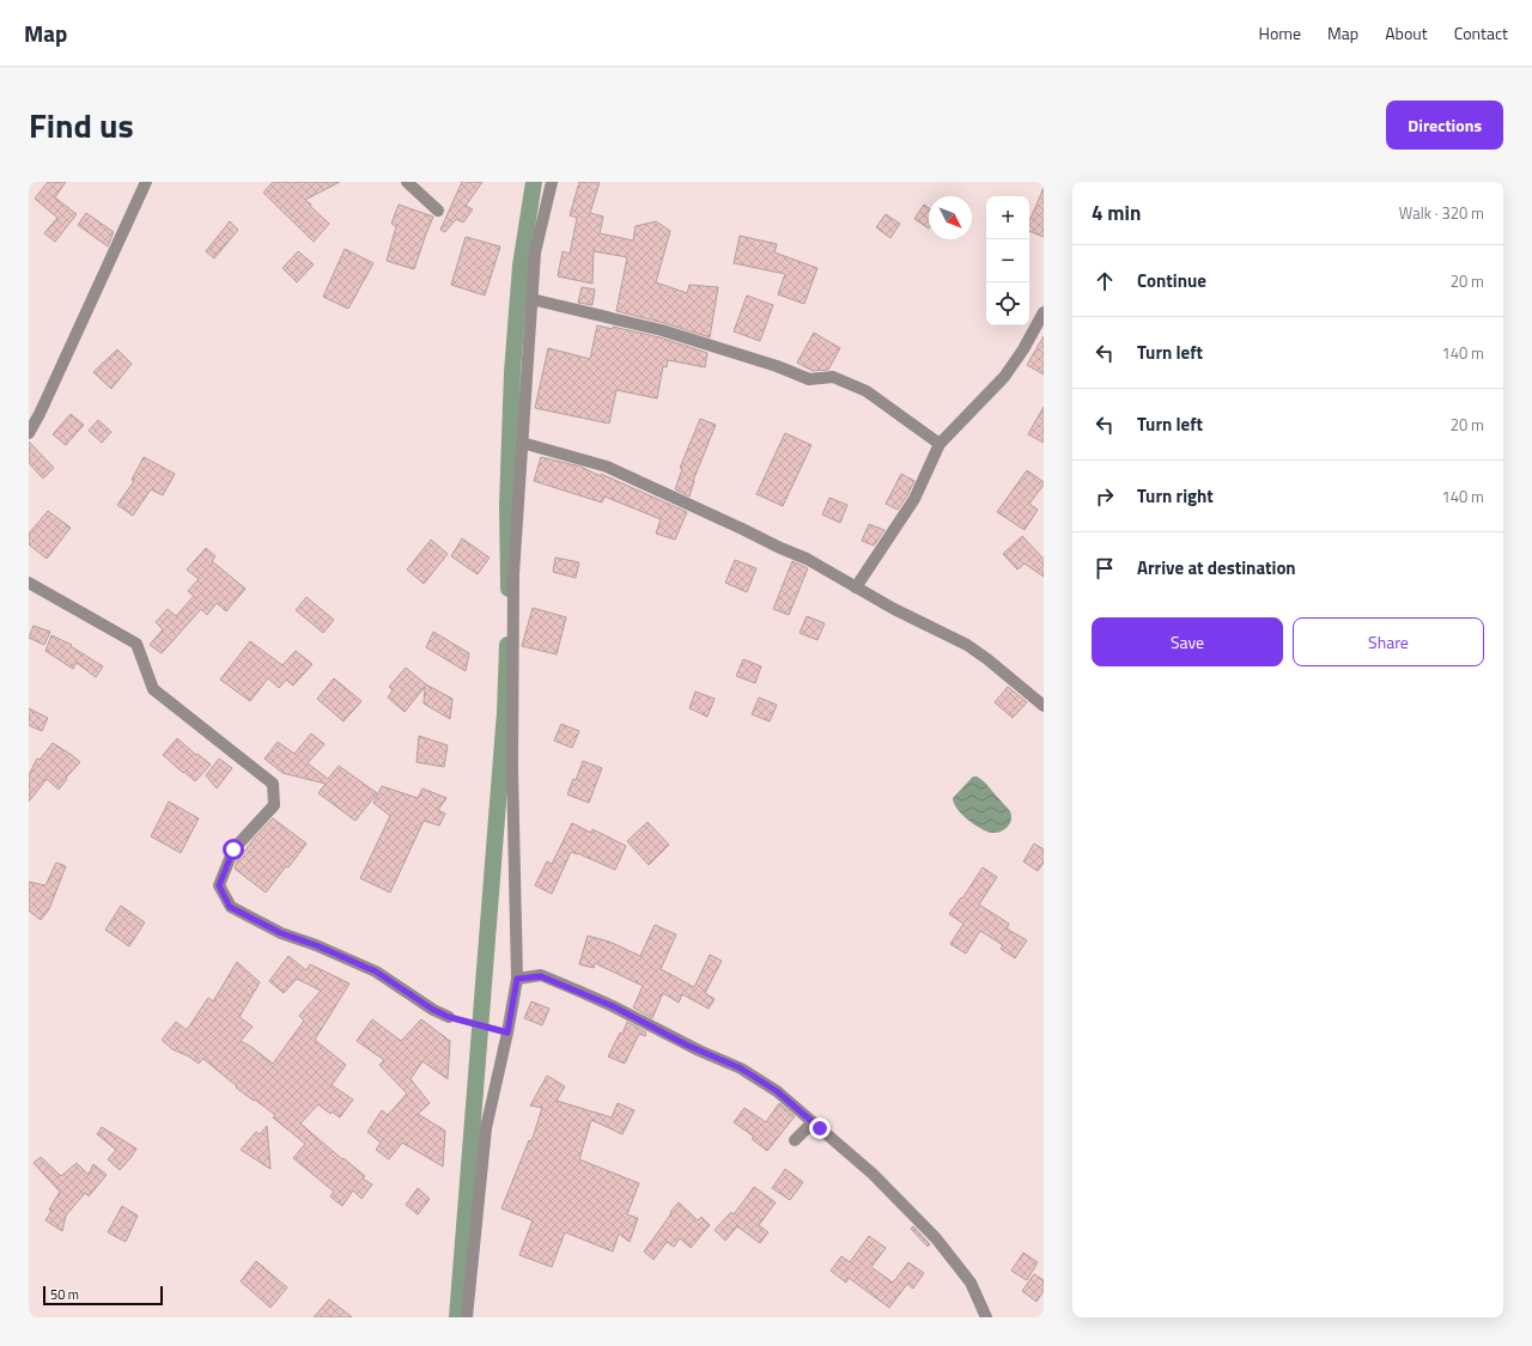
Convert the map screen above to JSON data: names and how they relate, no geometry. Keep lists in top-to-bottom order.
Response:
{
  "scale_bar": "50 m",
  "north": "bottom right",
  "page": {
    "header": "Map",
    "nav": [
      "Home",
      "Map",
      "About",
      "Contact"
    ],
    "title": "Find us",
    "buttons": [
      "Directions",
      ["Save", "Share"]
    ],
    "heading": ["4 min", "Walk · 320 m"],
    "map_buttons": ["+", "−"],
    "list": [
      ["Continue", "20 m"],
      ["Turn left", "140 m"],
      ["Turn left", "20 m"],
      ["Turn right", "140 m"],
      "Arrive at destination"
    ],
    "scale": "50 m"
  }
}
